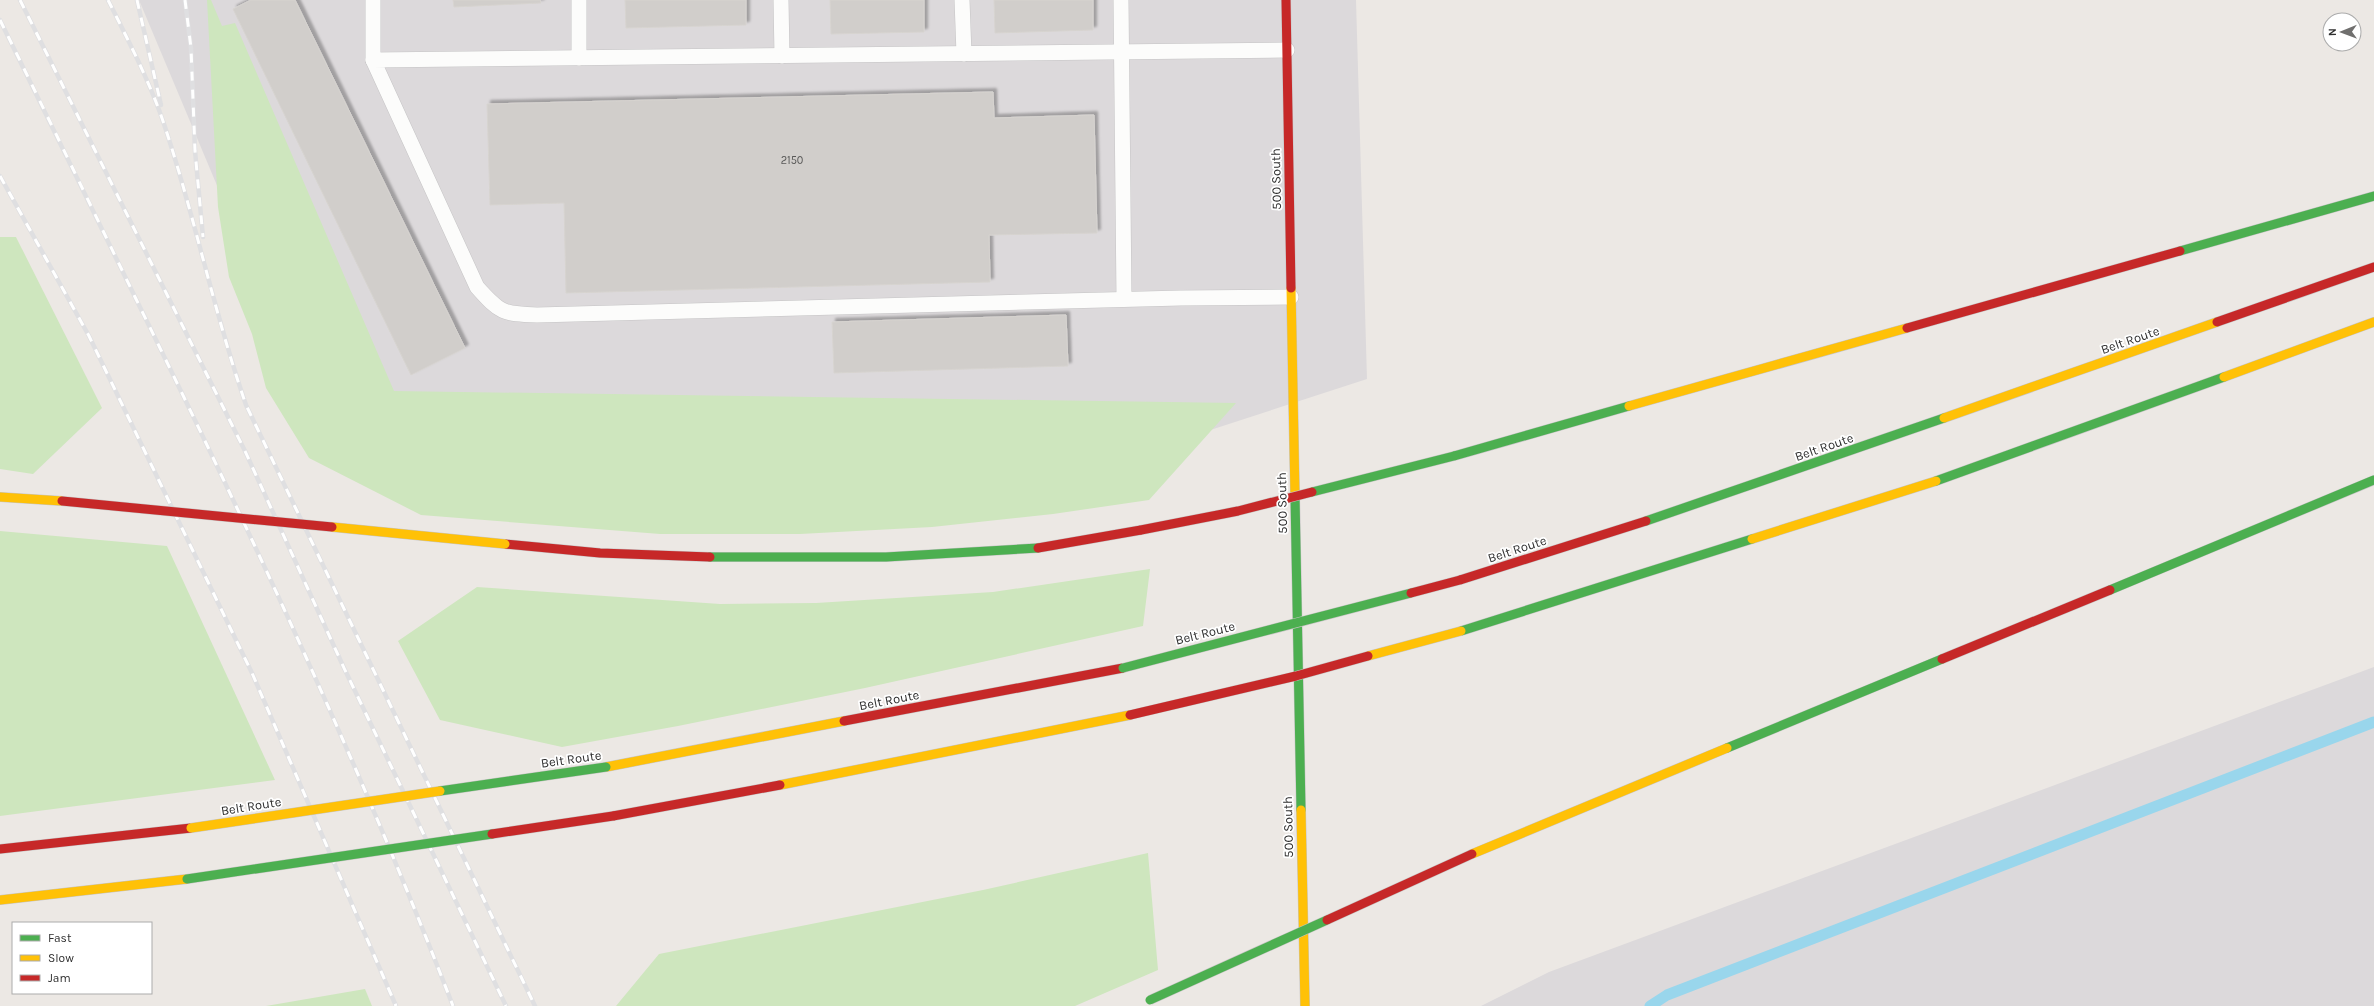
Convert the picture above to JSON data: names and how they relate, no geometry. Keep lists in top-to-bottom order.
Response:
{
  "streets": {
    "main road": ["500 South", "Belt Route"]
  },
  "house_numbers": ["2150"],
  "legend": ["Fast", "Slow", "Jam"],
  "north": "left"
}
